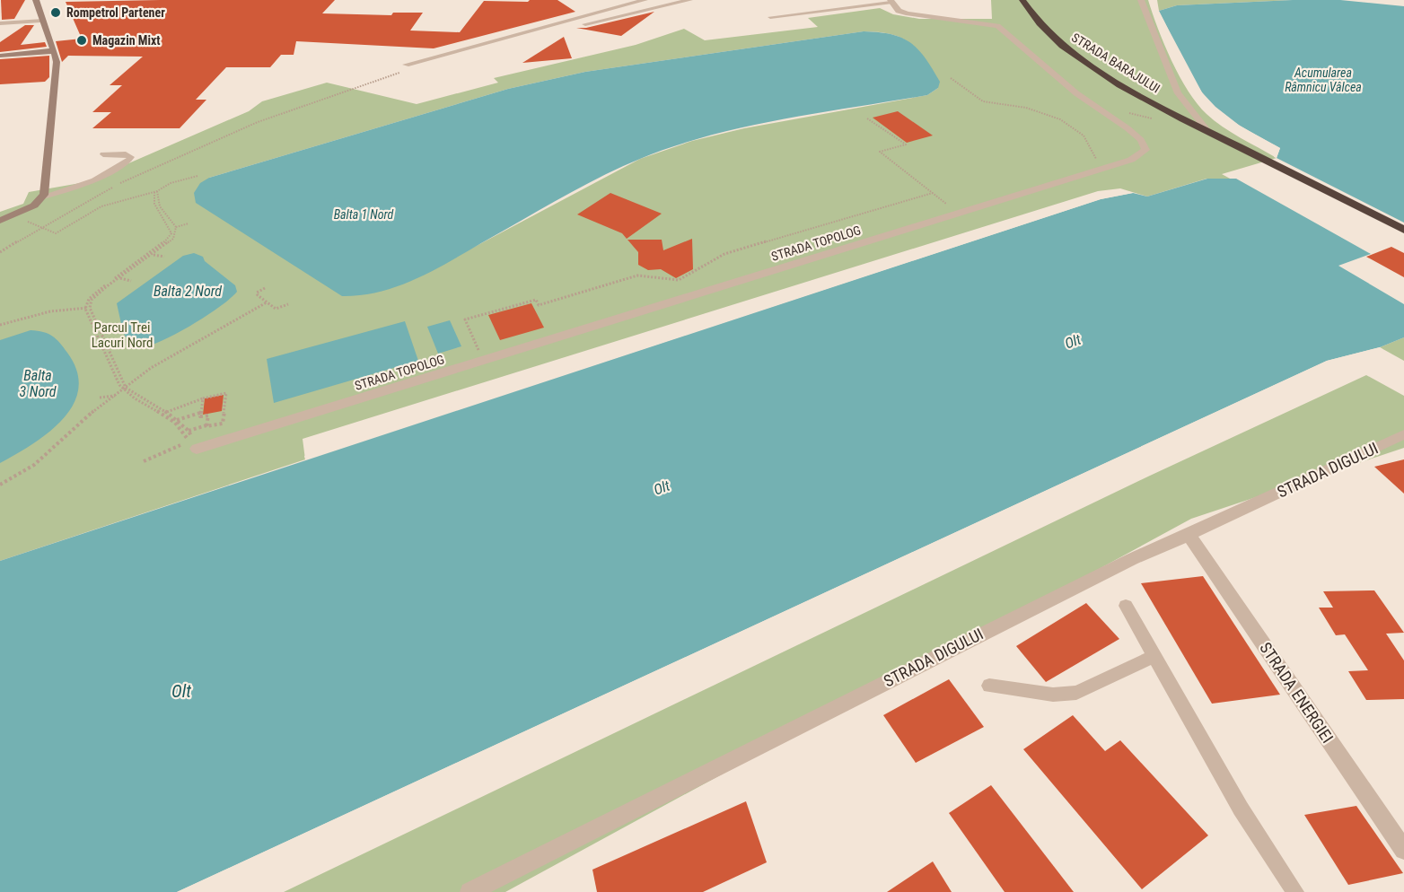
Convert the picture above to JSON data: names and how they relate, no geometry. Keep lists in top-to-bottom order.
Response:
{
  "streets": {
    "highway": ["STRADA BARAJULUI"],
    "street": ["STRADA TOPOLOG", "STRADA DIGULUI", "STRADA ENERGIEI"]
  },
  "crossings": [
    ["STRADA DIGULUI", "STRADA ENERGIEI"]
  ],
  "water": [
    "Acumularea Râmnicu Vâlcea",
    "Balta 1 Nord",
    "Balta 2 Nord",
    "Olt",
    "Balta 3 Nord"
  ],
  "parks": ["Parcul Trei Lacuri Nord"],
  "places": ["Rompetrol Partener", "Magazin Mixt"]
}
